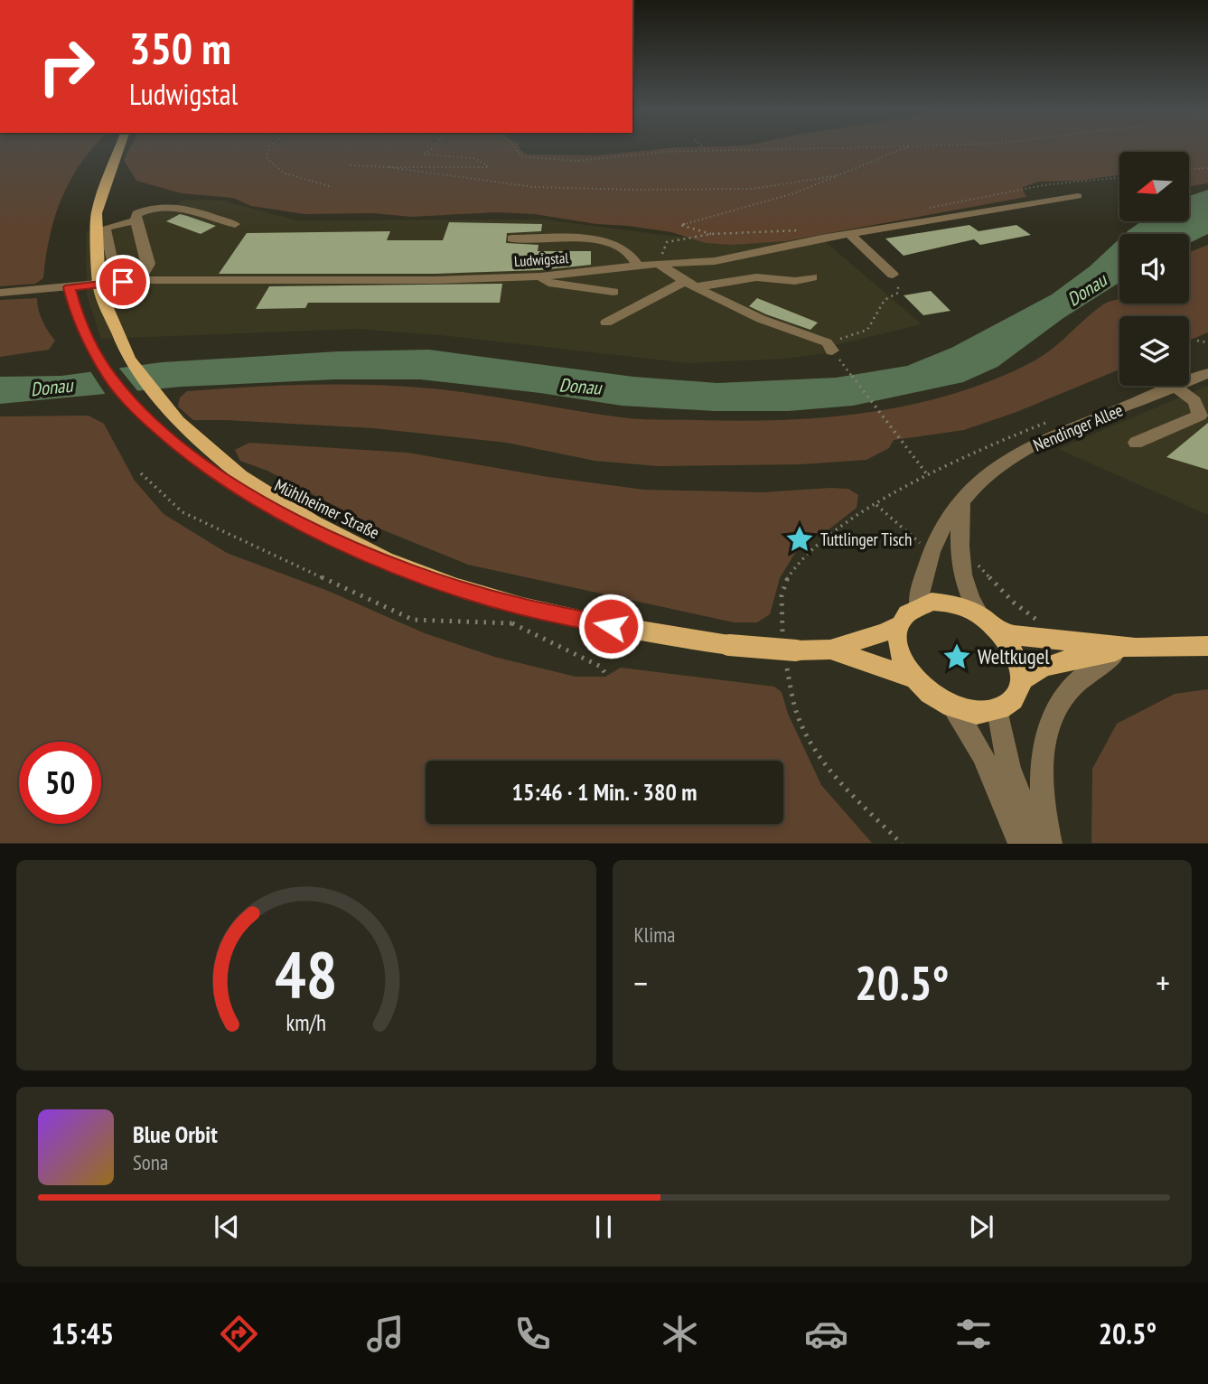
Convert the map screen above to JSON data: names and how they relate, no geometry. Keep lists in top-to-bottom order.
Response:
{
  "streets": {
    "main road": ["Mühlheimer Straße"],
    "street": ["Ludwigstal", "Nendinger Allee"]
  },
  "crossings": [
    ["Nendinger Allee", "Mühlheimer Straße"]
  ],
  "water": ["Donau"],
  "places": {
    "place": ["Tuttlinger Tisch", "Weltkugel"]
  },
  "north": "left",
  "page": {
    "turn": ["350 m", "Ludwigstal"],
    "limit": "50",
    "trip": "15:46 · 1 Min. · 380 m",
    "tile": "Klima",
    "heat": ["−", "20.5°", "+"],
    "song": ["Blue Orbit", "Sona"],
    "tabs": ["15:45", "20.5°"],
    "gauge": ["48", "km/h"]
  }
}
